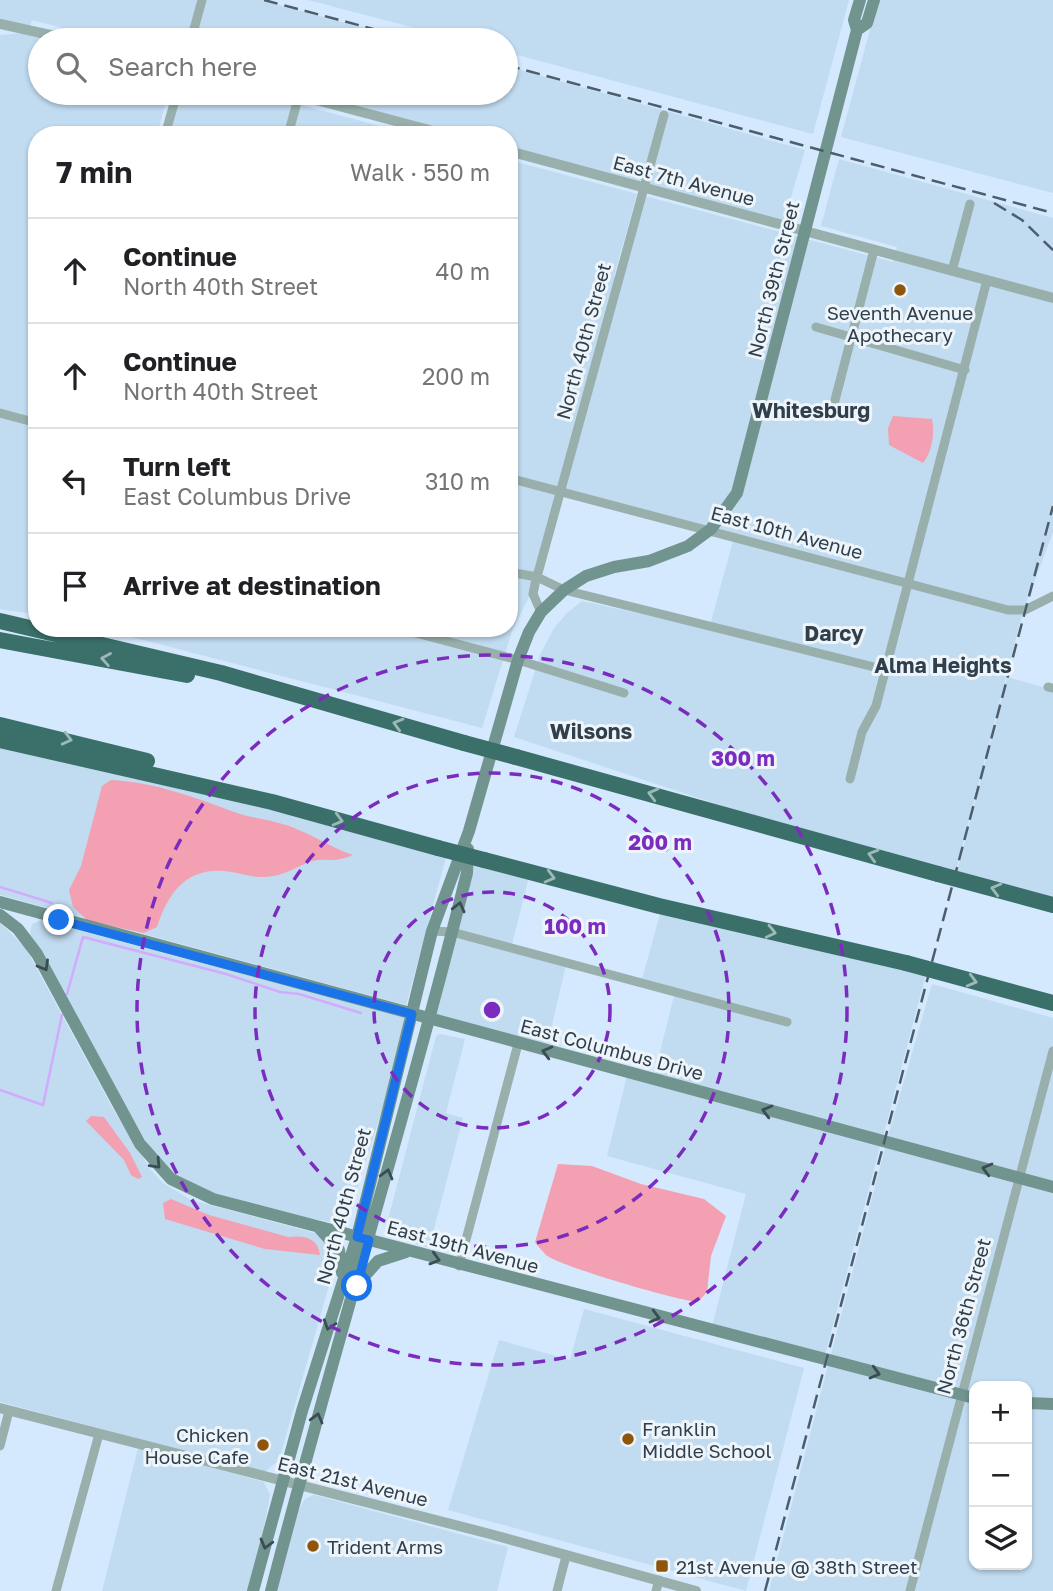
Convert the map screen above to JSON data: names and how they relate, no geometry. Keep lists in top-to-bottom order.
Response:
{
  "streets": {
    "main road": [
      "North 39th Street",
      "North 40th Street",
      "East Columbus Drive",
      "East 19th Avenue"
    ],
    "street": [
      "East 7th Avenue",
      "East 10th Avenue",
      "North 36th Street",
      "East 21st Avenue"
    ]
  },
  "crossings": [
    ["East 7th Avenue", "North 39th Street"],
    ["East 7th Avenue", "North 40th Street"],
    ["North 39th Street", "North 40th Street"],
    ["North 39th Street", "East 10th Avenue"],
    ["North 40th Street", "East 10th Avenue"],
    ["North 40th Street", "East Columbus Drive"],
    ["North 40th Street", "East 19th Avenue"],
    ["North 40th Street", "East 21st Avenue"],
    ["East Columbus Drive", "North 36th Street"],
    ["East 19th Avenue", "North 36th Street"]
  ],
  "one_way": ["East Columbus Drive", "East 19th Avenue"],
  "districts": [
    "Whitesburg",
    "Darcy",
    "Alma Heights",
    "Wilsons"
  ],
  "places": {
    "other": [
      "Seventh Avenue Apothecary",
      "Franklin Middle School",
      "Chicken House Cafe",
      "Trident Arms"
    ],
    "transit": ["21st Avenue @ 38th Street"]
  },
  "page": {
    "search": "Search here",
    "heading": ["7 min", "Walk · 550 m"],
    "list": [
      ["Continue", "North 40th Street", "40 m"],
      ["Continue", "North 40th Street", "200 m"],
      ["Turn left", "East Columbus Drive", "310 m"],
      "Arrive at destination"
    ],
    "map_buttons": ["+", "−"]
  },
  "rings": ["300 m", "200 m", "100 m"]
}
